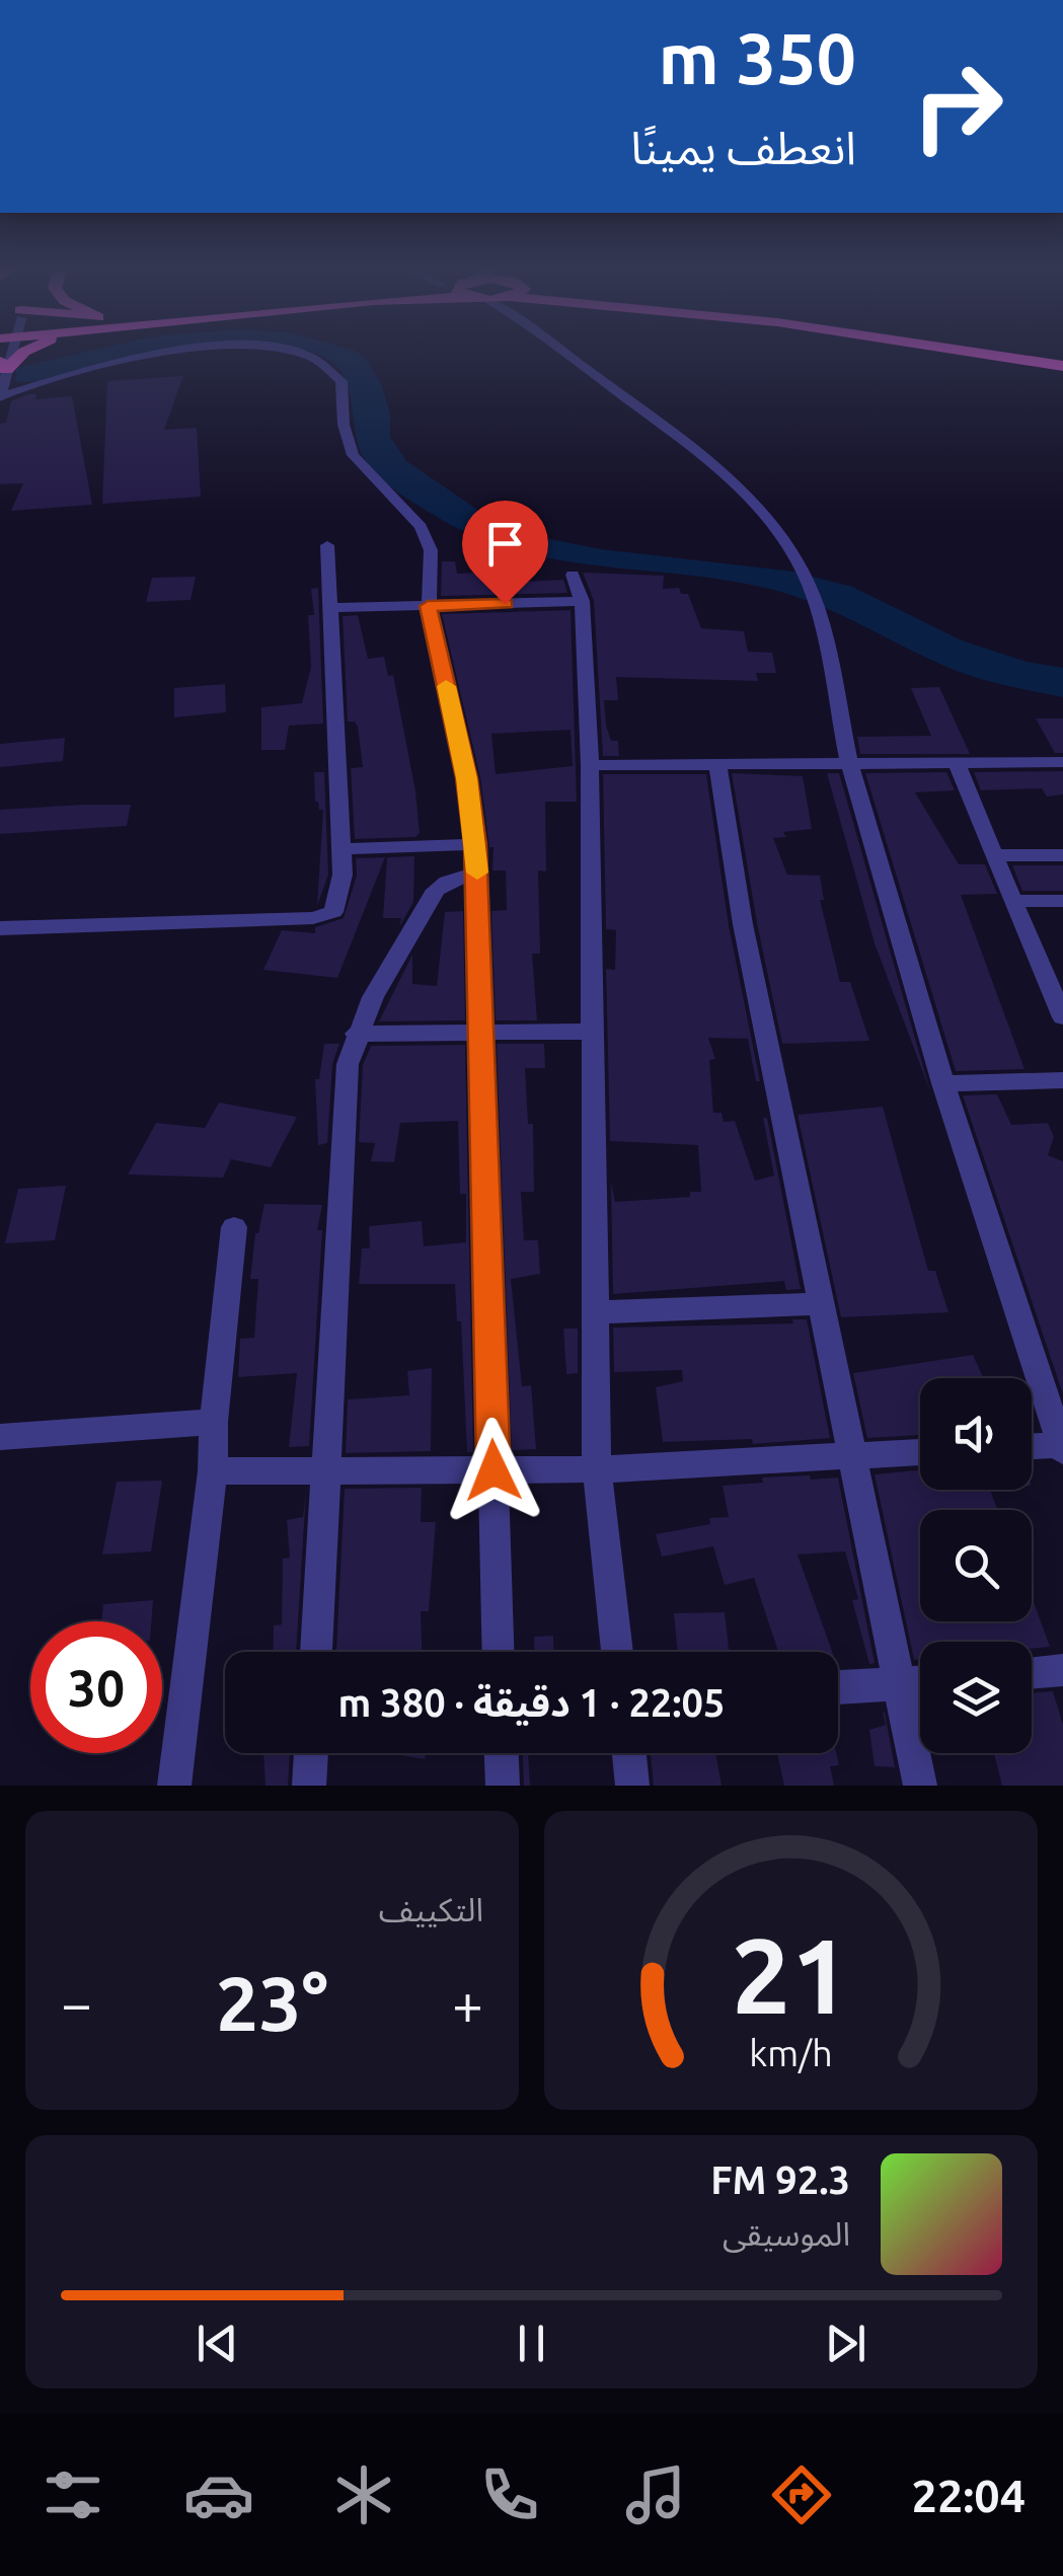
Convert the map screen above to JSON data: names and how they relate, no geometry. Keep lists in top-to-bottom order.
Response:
{
  "page": {
    "turn": ["350 m", "انعطف يمينًا"],
    "limit": "30",
    "trip": "22:05 · 1 دقيقة · 380 m",
    "tile": "التكييف",
    "heat": ["−", "23°", "+"],
    "song": ["92.3 FM", "الموسيقى"],
    "tabs": "22:04",
    "gauge": ["21", "km/h"]
  }
}
